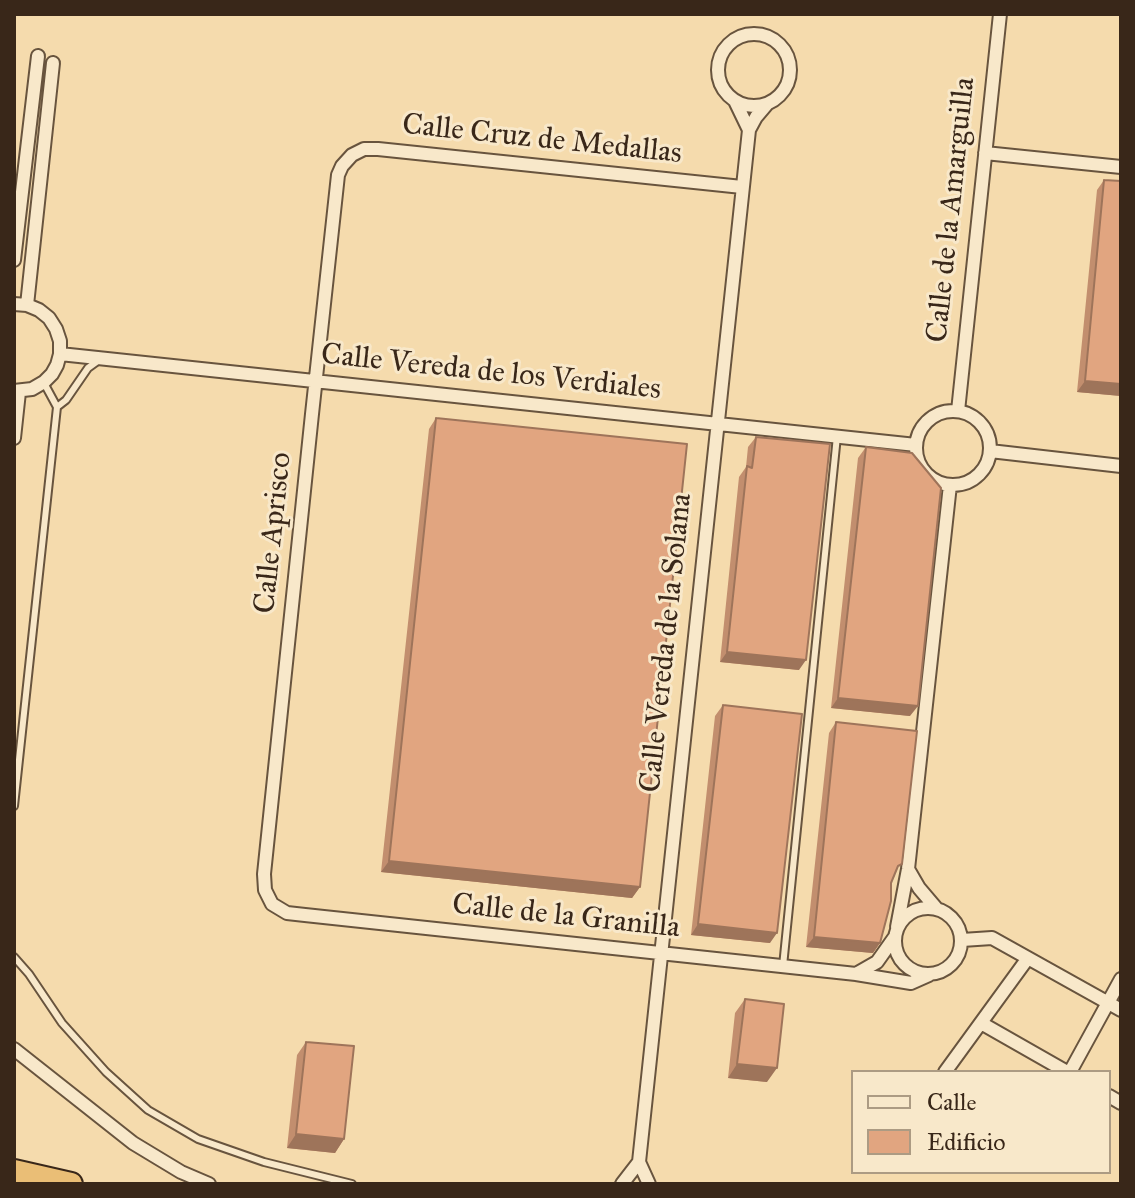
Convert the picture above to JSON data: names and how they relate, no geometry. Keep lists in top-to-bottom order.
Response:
{
  "streets": {
    "street": [
      "Calle Cruz de Medallas",
      "Calle de la Amarguilla",
      "Calle Vereda de los Verdiales",
      "Calle Aprisco",
      "Calle Vereda de la Solana",
      "Calle de la Granilla"
    ]
  },
  "crossings": [
    ["Calle Cruz de Medallas", "Calle Aprisco"],
    ["Calle Cruz de Medallas", "Calle Vereda de la Solana"],
    ["Calle de la Amarguilla", "Calle Vereda de los Verdiales"],
    ["Calle Vereda de los Verdiales", "Calle Aprisco"],
    ["Calle Vereda de los Verdiales", "Calle Vereda de la Solana"],
    ["Calle Aprisco", "Calle de la Granilla"],
    ["Calle Vereda de la Solana", "Calle de la Granilla"]
  ],
  "legend": ["Calle", "Edificio"]
}
